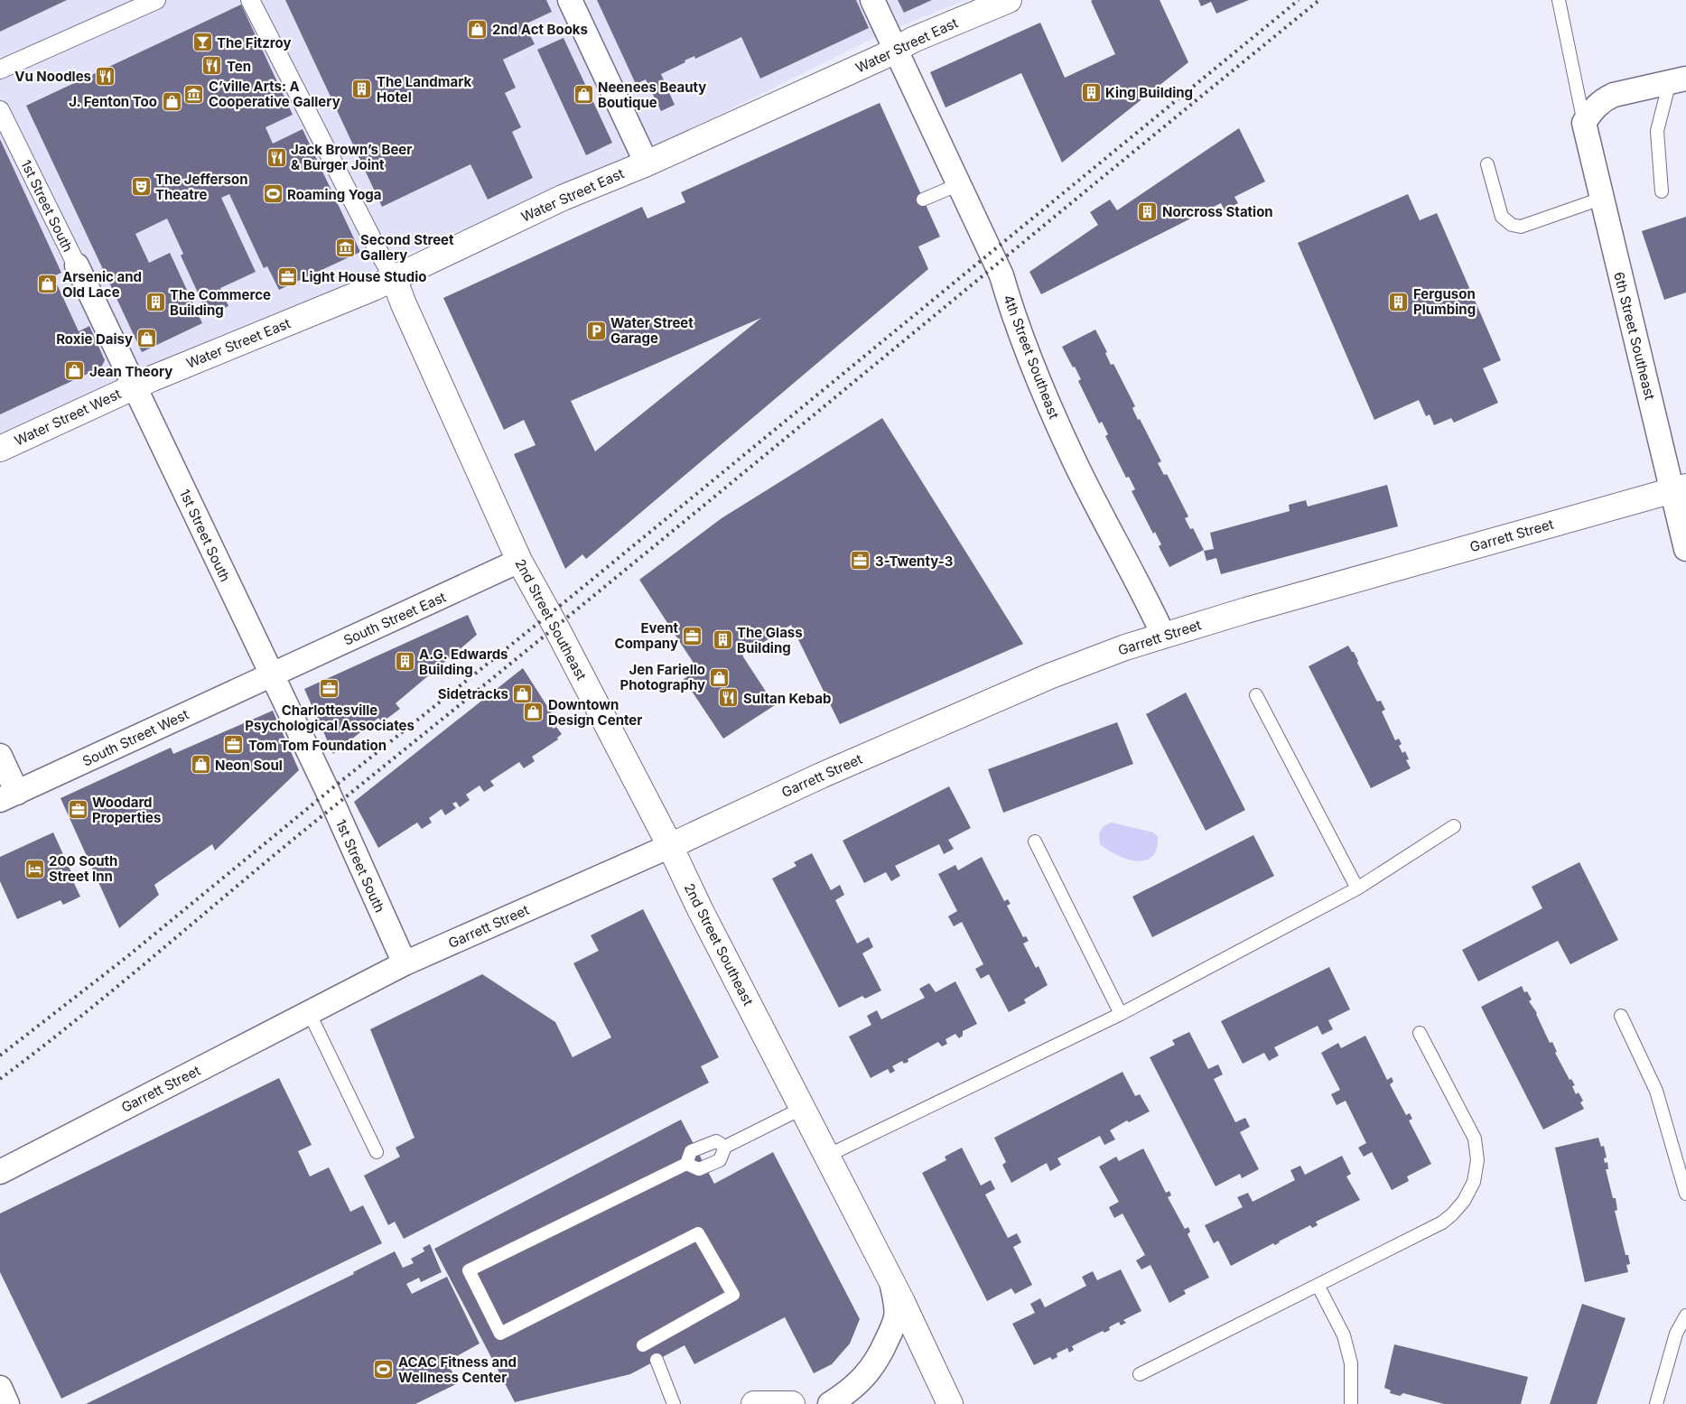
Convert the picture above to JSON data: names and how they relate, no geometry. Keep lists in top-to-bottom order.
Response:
{
  "streets": {
    "street": [
      "Water Street East",
      "1st Street South",
      "6th Street Southeast",
      "4th Street Southeast",
      "Water Street West",
      "Garrett Street",
      "South Street East",
      "2nd Street Southeast",
      "South Street West"
    ]
  },
  "crossings": [
    ["Water Street East", "1st Street South"],
    ["Water Street East", "4th Street Southeast"],
    ["Water Street East", "Water Street West"],
    ["Water Street East", "2nd Street Southeast"],
    ["1st Street South", "Water Street West"],
    ["1st Street South", "Garrett Street"],
    ["1st Street South", "South Street East"],
    ["1st Street South", "South Street West"],
    ["6th Street Southeast", "Garrett Street"],
    ["4th Street Southeast", "Garrett Street"],
    ["Garrett Street", "2nd Street Southeast"],
    ["South Street East", "2nd Street Southeast"],
    ["South Street East", "South Street West"]
  ],
  "places": {
    "shop": [
      "2nd Act Books",
      "Neenees Beauty Boutique",
      "J. Fenton Too",
      "Arsenic and Old Lace",
      "Roxie Daisy",
      "Jean Theory",
      "Jen Fariello Photography",
      "Sidetracks",
      "Downtown Design Center",
      "Neon Soul"
    ],
    "bar": ["The Fitzroy"],
    "restaurant": [
      "Ten",
      "Vu Noodles",
      "Jack Brown’s Beer & Burger Joint",
      "Sultan Kebab"
    ],
    "building": [
      "The Landmark Hotel",
      "King Building",
      "Norcross Station",
      "Ferguson Plumbing",
      "The Commerce Building",
      "The Glass Building",
      "A.G. Edwards Building"
    ],
    "museum": ["C’ville Arts: A Cooperative Gallery", "Second Street Gallery"],
    "theatre": ["The Jefferson Theatre"],
    "sports": ["Roaming Yoga", "ACAC Fitness and Wellness Center"],
    "office": [
      "Light House Studio",
      "3-Twenty-3",
      "Event Company",
      "Charlottesville Psychological Associates",
      "Tom Tom Foundation",
      "Woodard Properties"
    ],
    "parking": ["Water Street Garage"],
    "hotel": ["200 South Street Inn"]
  }
}
